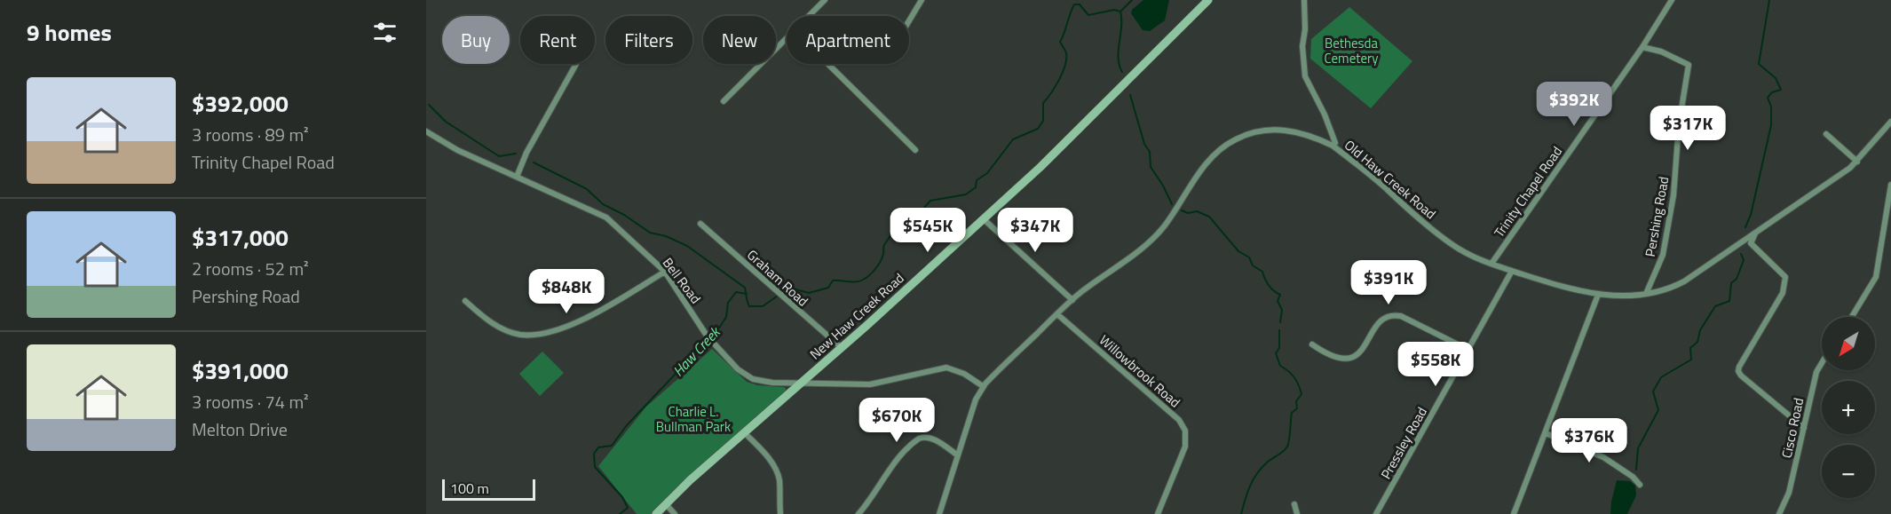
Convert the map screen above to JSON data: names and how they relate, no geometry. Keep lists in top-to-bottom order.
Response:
{
  "streets": {
    "street": [
      "Old Haw Creek Road",
      "Trinity Chapel Road",
      "Pershing Road",
      "Graham Road",
      "Bell Road",
      "New Haw Creek Road",
      "Willowbrook Road",
      "Cisco Road",
      "Pressley Road"
    ]
  },
  "crossings": [
    ["Old Haw Creek Road", "Trinity Chapel Road"],
    ["Old Haw Creek Road", "Pershing Road"],
    ["Old Haw Creek Road", "Bell Road"],
    ["Old Haw Creek Road", "Willowbrook Road"],
    ["Old Haw Creek Road", "Pressley Road"],
    ["Trinity Chapel Road", "Pershing Road"],
    ["Graham Road", "New Haw Creek Road"],
    ["Bell Road", "New Haw Creek Road"]
  ],
  "water": ["Haw Creek"],
  "parks": ["Bethesda Cemetery", "Charlie L. Bullman Park"],
  "scale_bar": "100 m",
  "north": "bottom left",
  "page": {
    "heading": "9 homes",
    "chip": [
      "Buy",
      "Rent",
      "Filters",
      "New",
      "Apartment"
    ],
    "list": [
      {
        "name": "$392,000",
        "note": "3 rooms · 89 m² · Trinity Chapel Road"
      },
      {
        "name": "$317,000",
        "note": "2 rooms · 52 m² · Pershing Road"
      },
      {
        "name": "$391,000",
        "note": "3 rooms · 74 m² · Melton Drive"
      }
    ],
    "price": [
      "$392K",
      "$317K",
      "$545K",
      "$347K",
      "$391K",
      "$848K",
      "$558K",
      "$670K",
      "$376K"
    ],
    "map_buttons": ["+", "−"],
    "scale": "100 m"
  }
}
